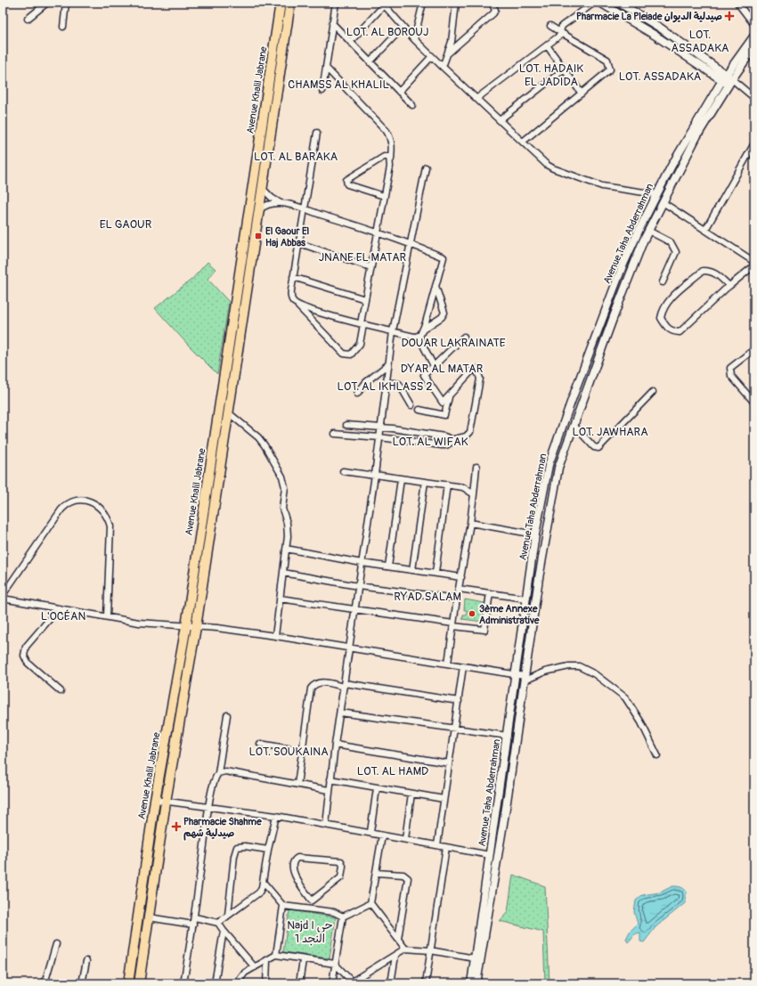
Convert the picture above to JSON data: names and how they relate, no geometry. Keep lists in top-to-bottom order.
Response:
{
  "streets": {
    "main road": ["Avenue Khalil Jabrane"],
    "street": ["Avenue Taha Abderrahman"]
  },
  "districts": [
    "LOT. AL BOROUJ",
    "LOT. ASSADAKA",
    "LOT. HADAIK EL JADIDA",
    "LOT. ASSADAKA",
    "CHAMSS AL KHALIL",
    "LOT. AL BARAKA",
    "EL GAOUR",
    "JNANE EL MATAR",
    "DOUAR LAKRAINATE",
    "DYAR AL MATAR",
    "LOT. AL IKHLASS 2",
    "LOT. JAWHARA",
    "LOT. AL WIFAK",
    "RYAD SALAM",
    "L'OCÉAN",
    "LOT. SOUKAINA",
    "LOT. AL HAMD",
    "Najd I حي النجد 1"
  ],
  "places": {
    "health": ["Pharmacie La Pleiade صيدلية الديوان", "Pharmacie Shahme صيدلية شهم"],
    "transit": ["El Gaour El Haj Abbas"],
    "other": ["3ème Annexe Administrative"]
  }
}
